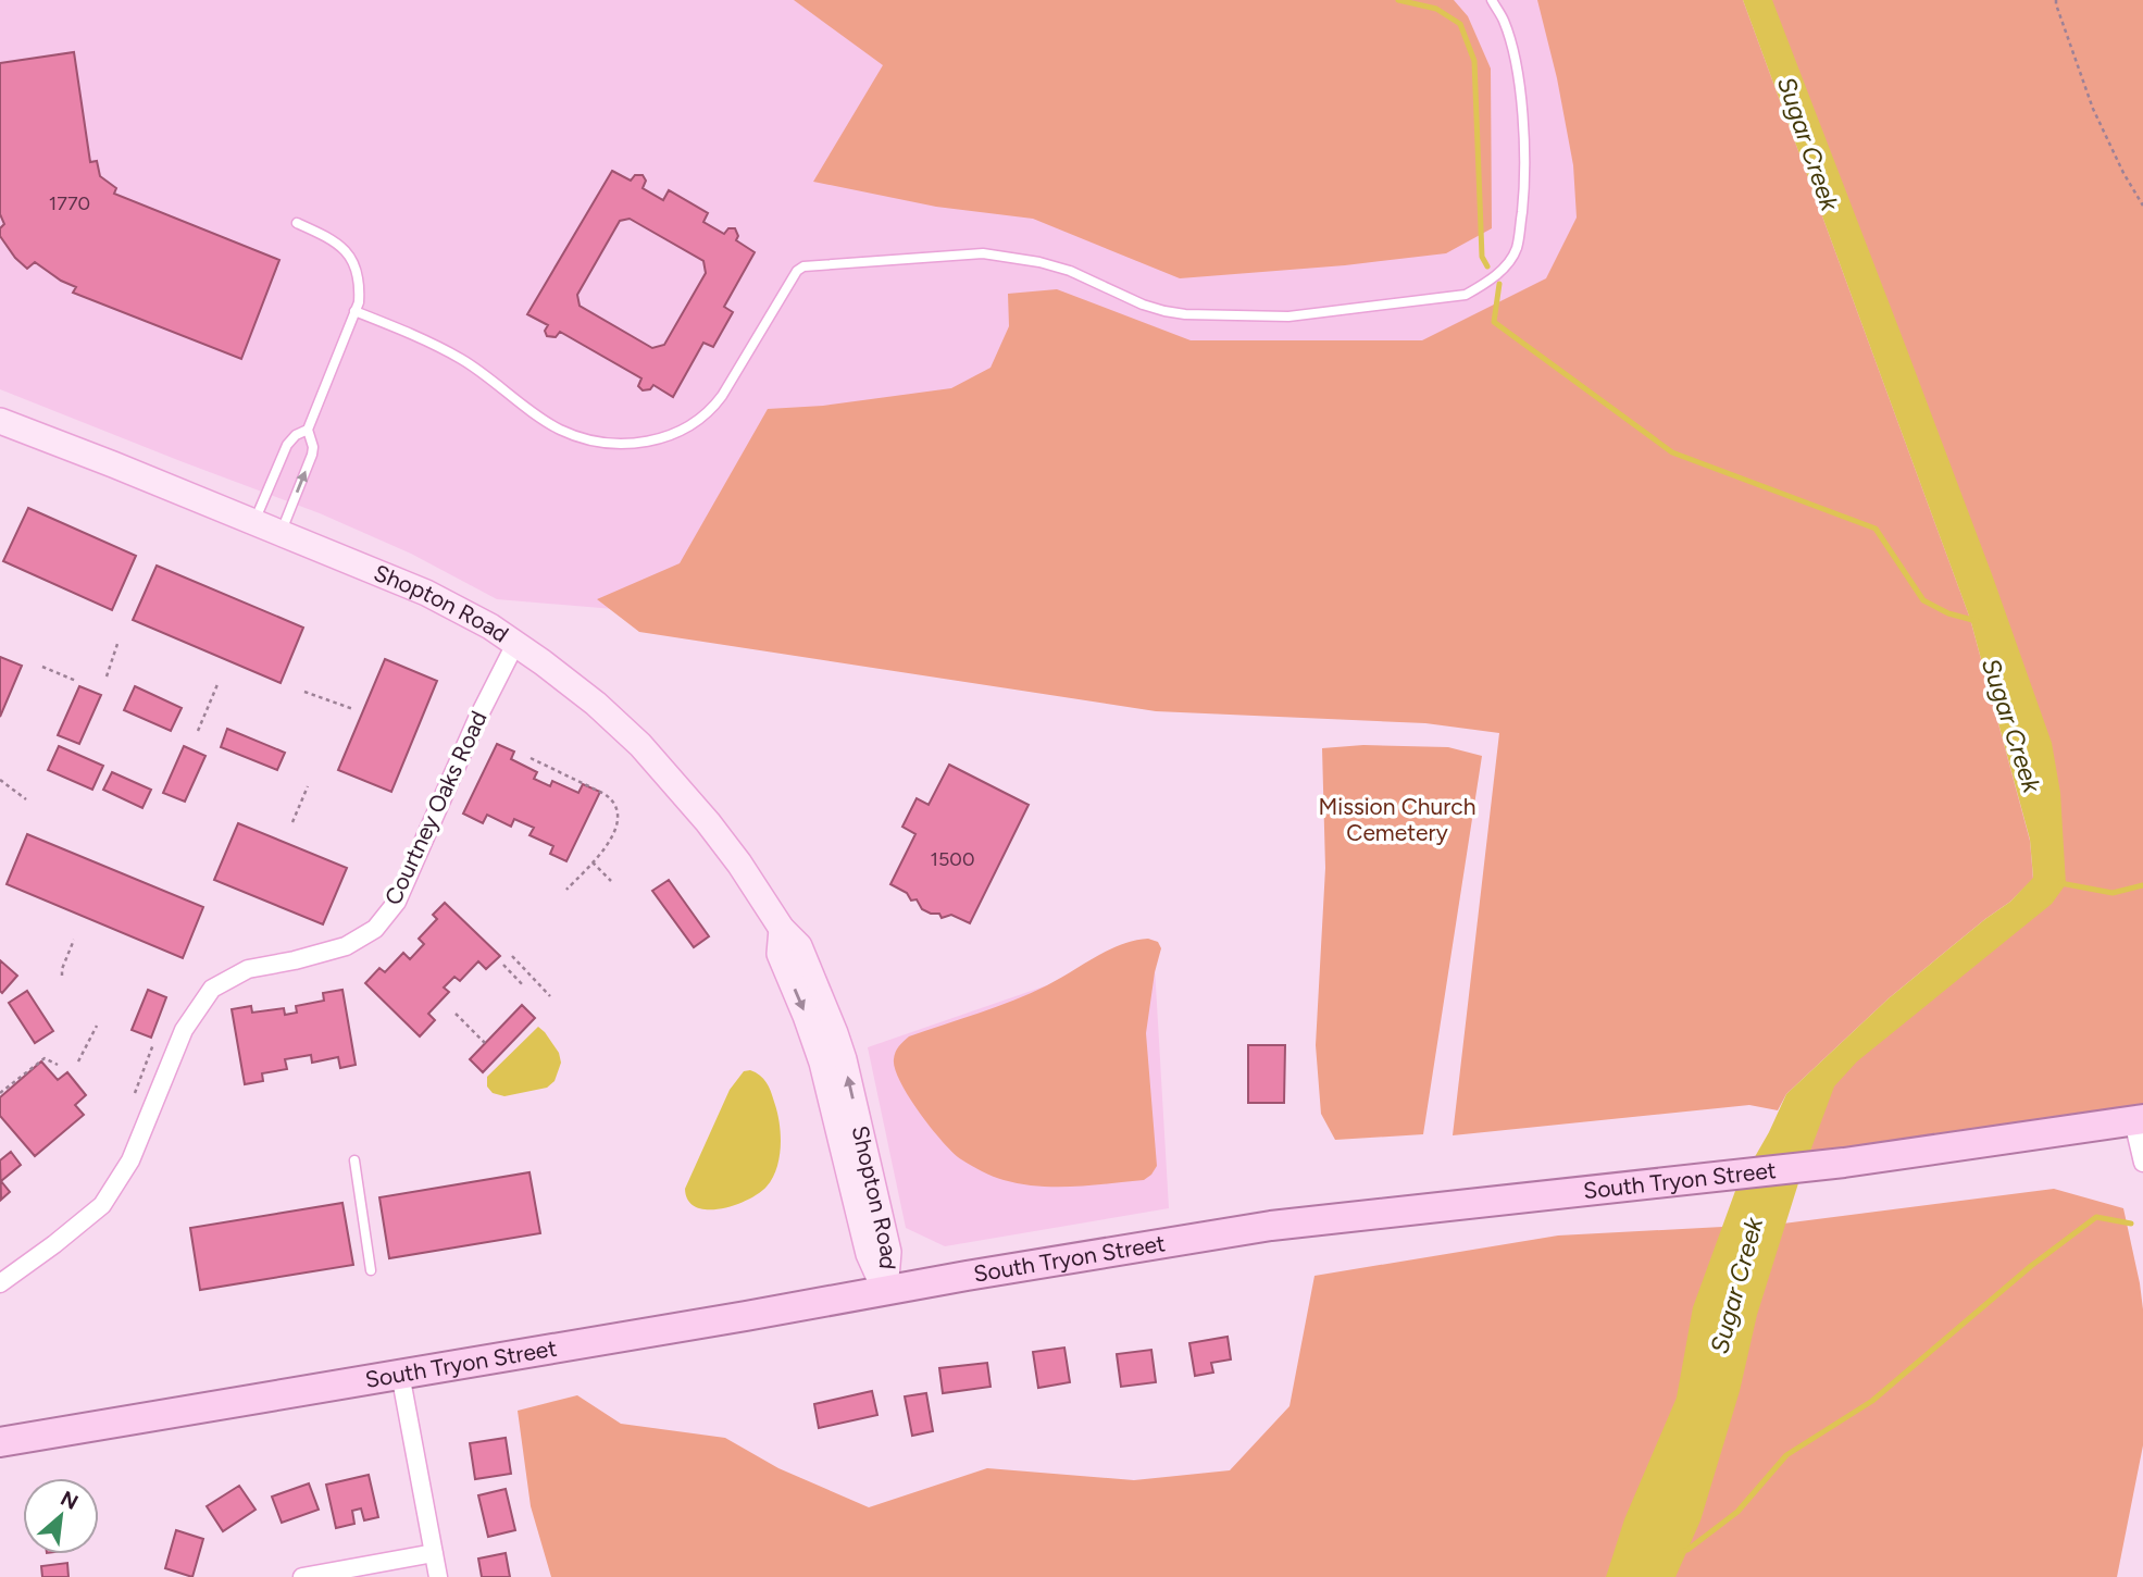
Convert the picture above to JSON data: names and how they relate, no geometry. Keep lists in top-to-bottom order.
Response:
{
  "streets": {
    "main road": ["South Tryon Street"],
    "street": ["Shopton Road", "Courtney Oaks Road"]
  },
  "crossings": [
    ["Shopton Road", "Courtney Oaks Road"],
    ["Shopton Road", "South Tryon Street"]
  ],
  "water": ["Sugar Creek"],
  "parks": ["Mission Church Cemetery"],
  "house_numbers": ["1770", "1500"],
  "north": "top right"
}
